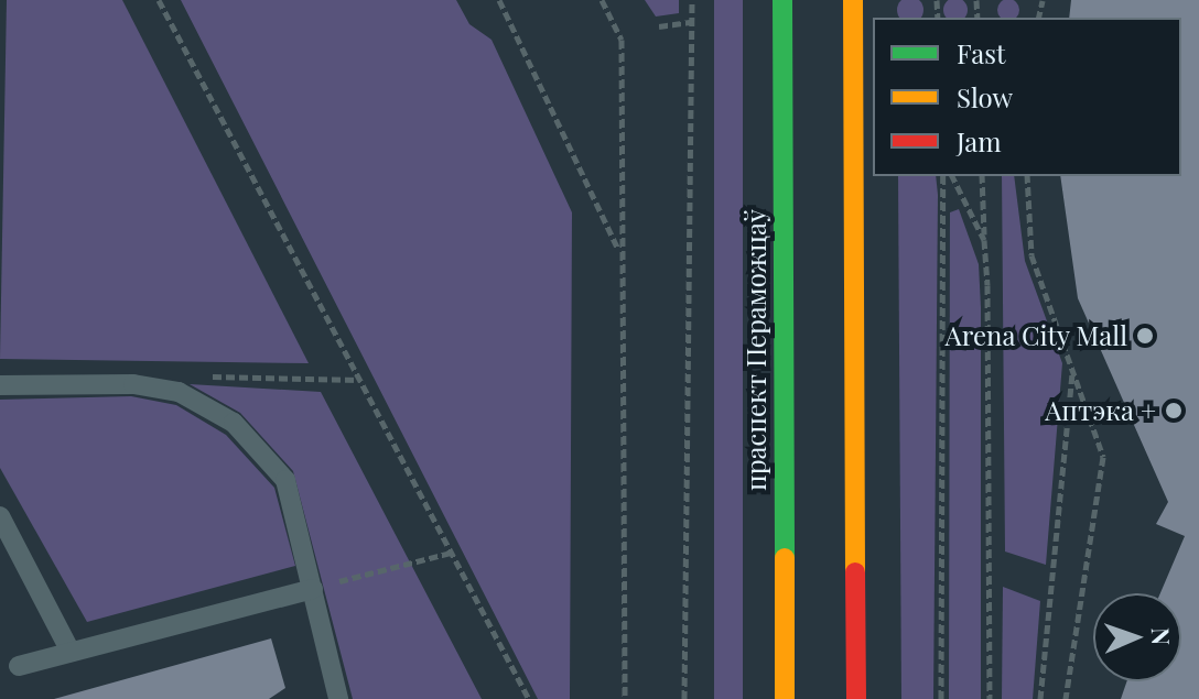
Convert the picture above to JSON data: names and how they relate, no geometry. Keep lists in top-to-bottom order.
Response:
{
  "streets": {
    "main road": ["праспект Пераможцаў"]
  },
  "places": ["Arena City Mall", "Аптэка +"],
  "legend": ["Fast", "Slow", "Jam"],
  "north": "right"
}
